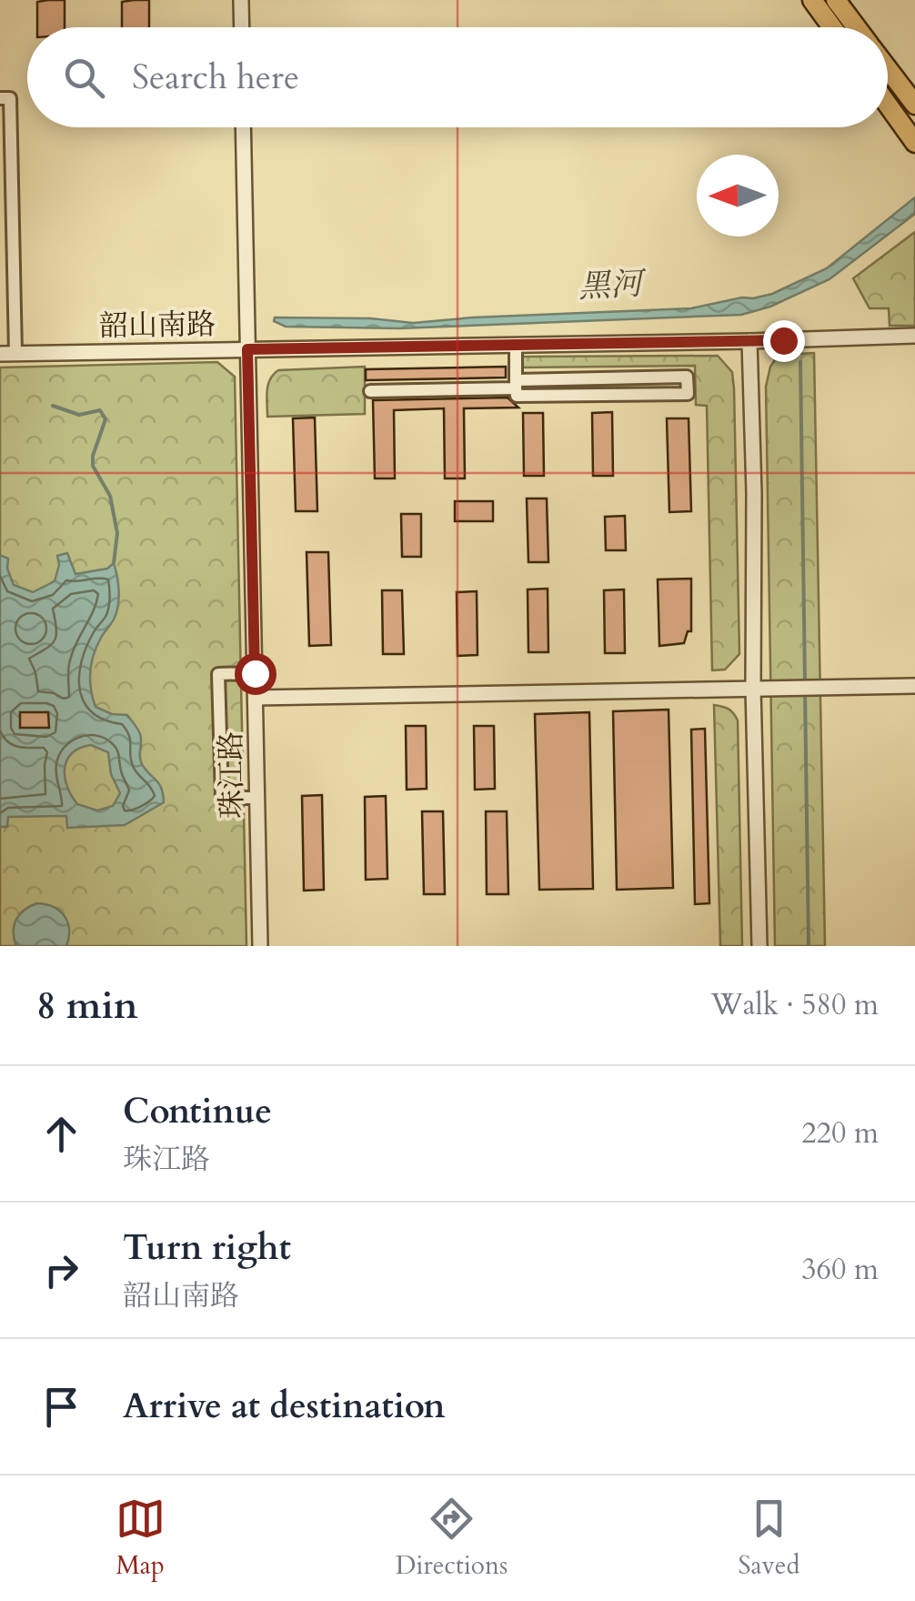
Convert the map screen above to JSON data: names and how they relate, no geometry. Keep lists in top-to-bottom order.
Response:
{
  "streets": {
    "street": ["韶山南路", "珠江路"]
  },
  "crossings": [
    ["韶山南路", "珠江路"]
  ],
  "water": ["黑河"],
  "north": "left",
  "page": {
    "search": "Search here",
    "heading": ["8 min", "Walk · 580 m"],
    "list": [
      ["Continue", "珠江路", "220 m"],
      ["Turn right", "韶山南路", "360 m"],
      "Arrive at destination"
    ],
    "nav": ["Map", "Directions", "Saved"]
  }
}
